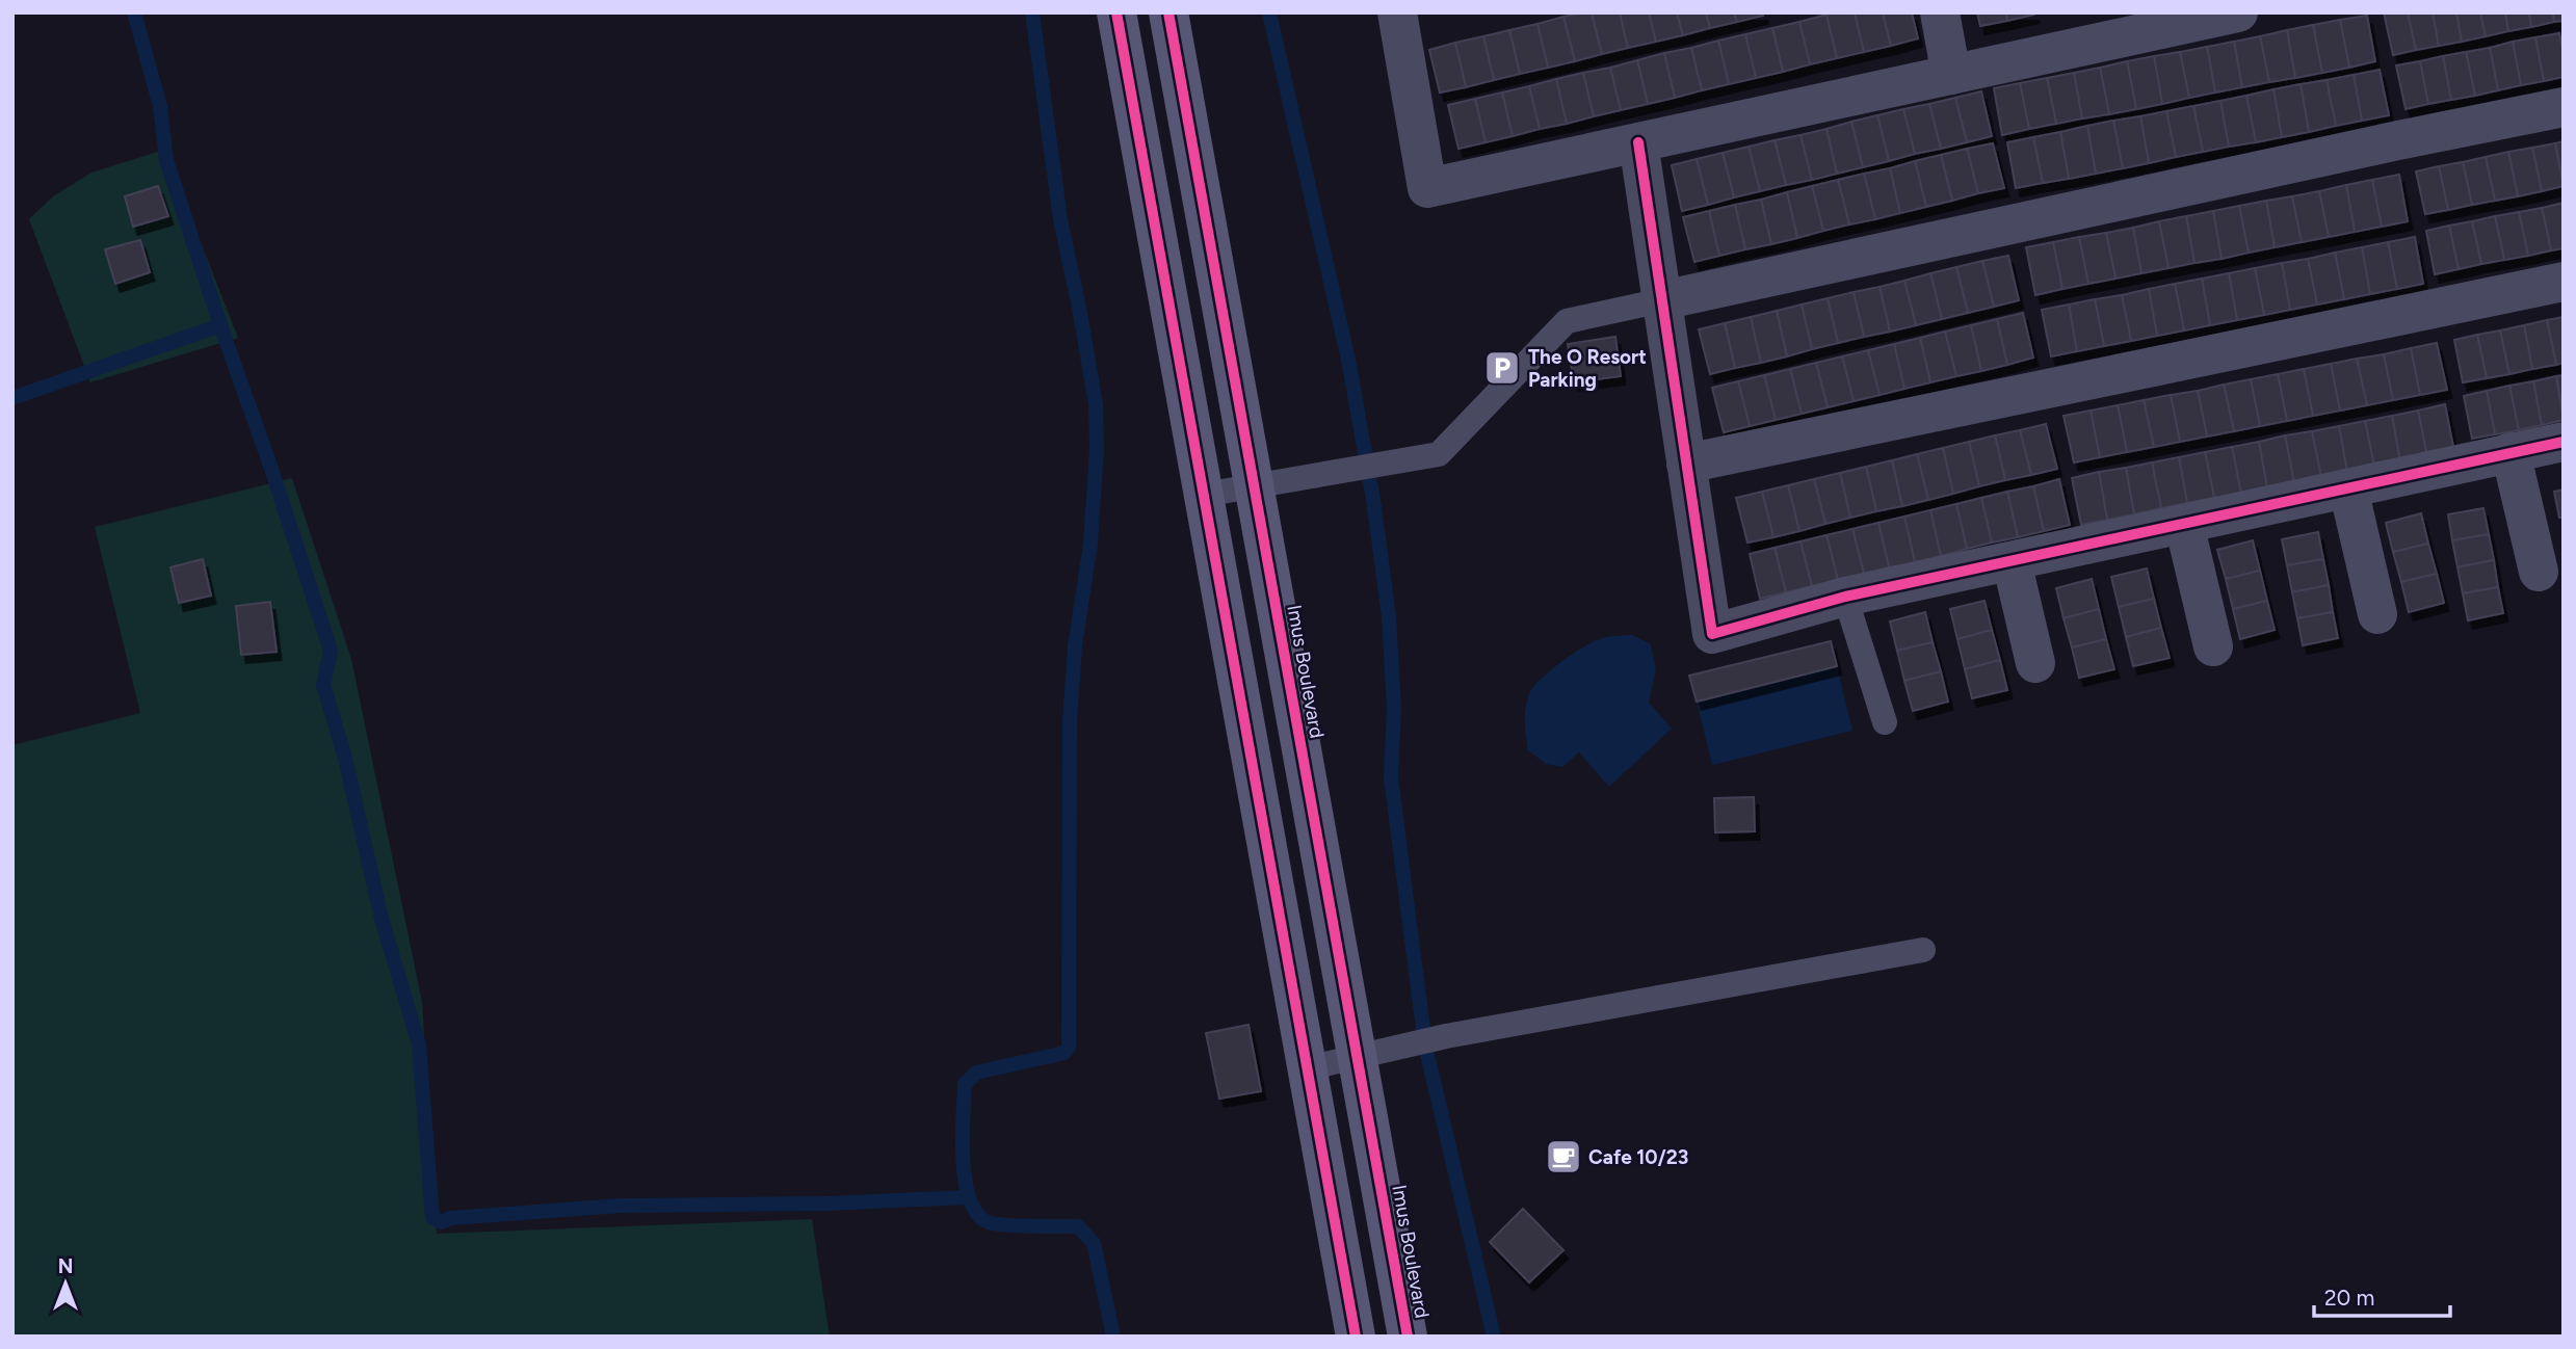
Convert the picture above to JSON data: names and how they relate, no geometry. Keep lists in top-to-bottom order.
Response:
{
  "streets": {
    "main road": ["Imus Boulevard"]
  },
  "places": {
    "parking": ["The O Resort Parking"],
    "cafe": ["Cafe 10/23"]
  },
  "scale_bar": "20 m",
  "north": "top"
}
